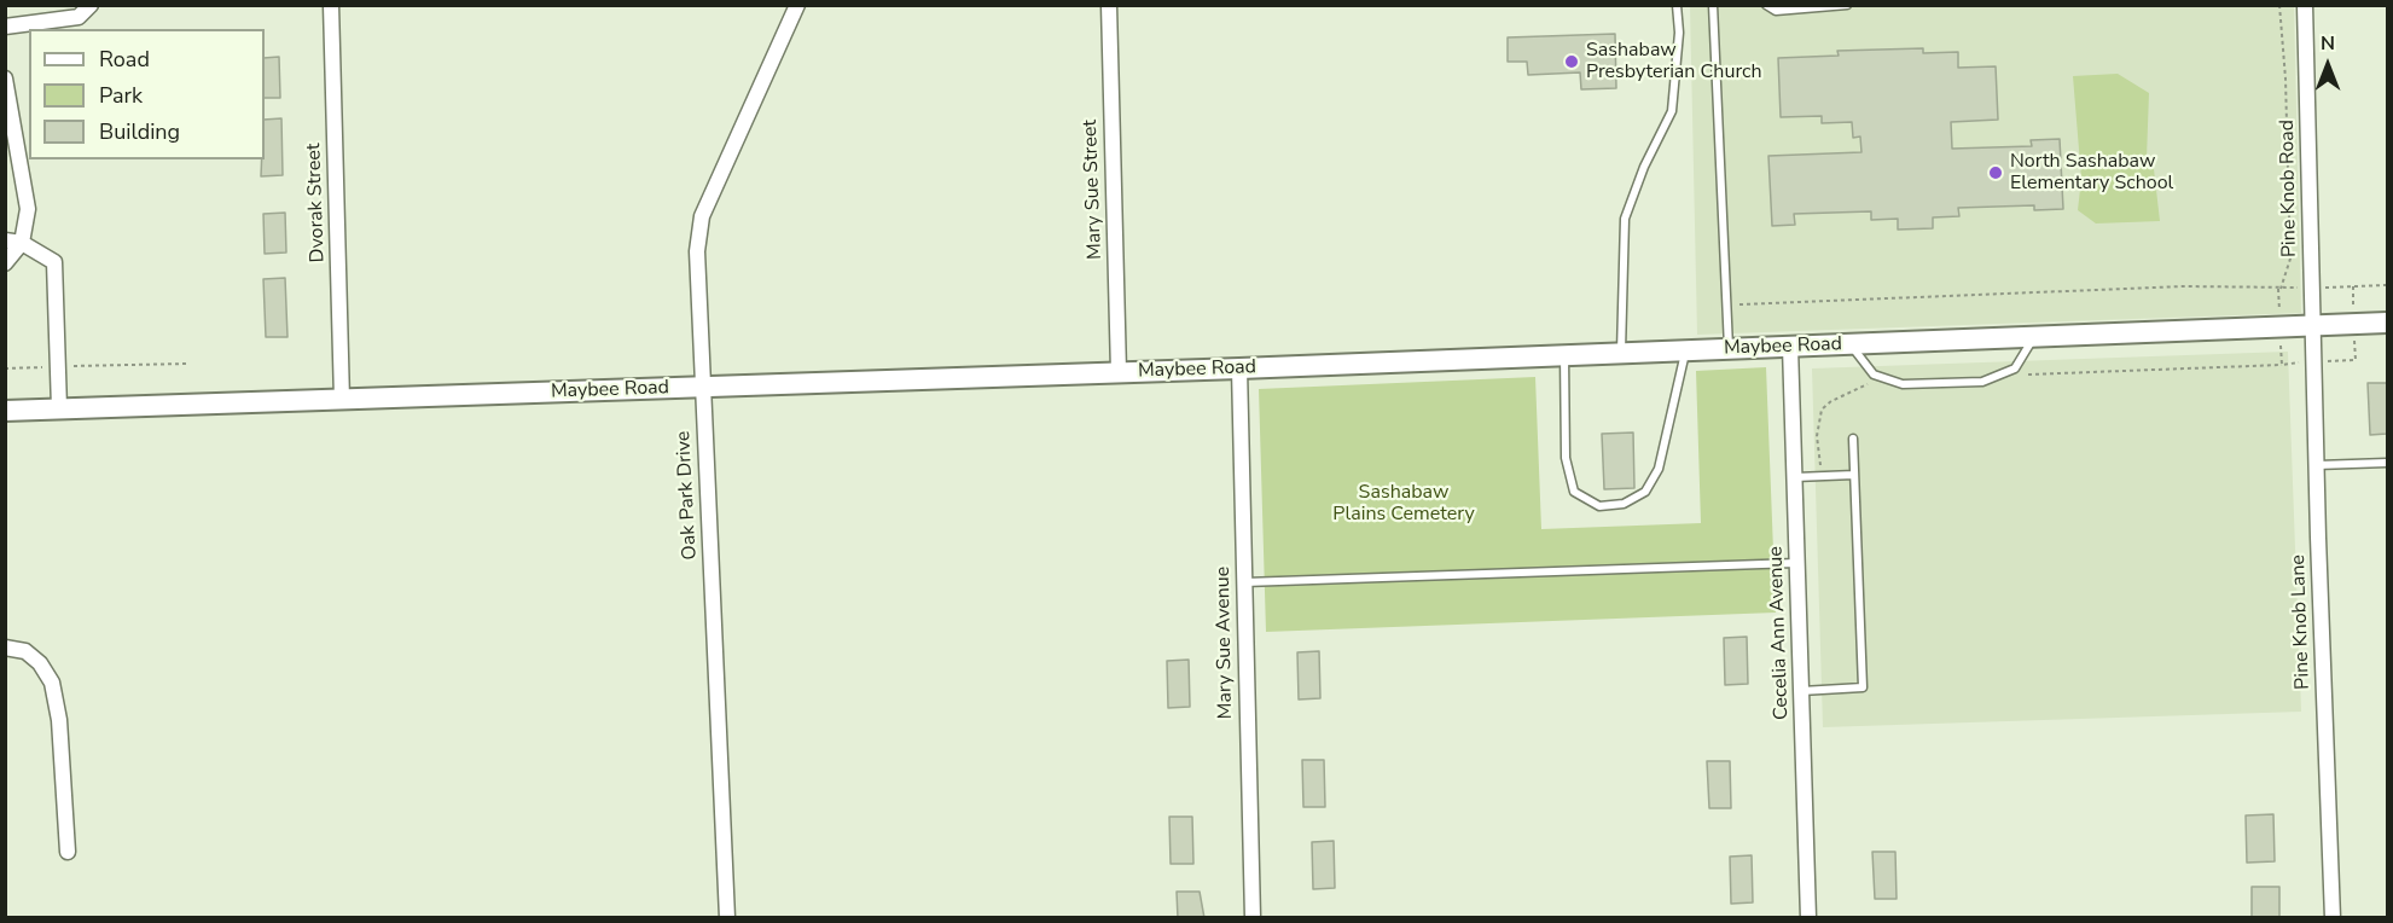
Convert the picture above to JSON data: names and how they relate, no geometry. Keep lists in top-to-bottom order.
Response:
{
  "streets": {
    "main road": ["Maybee Road"],
    "street": [
      "Pine Knob Road",
      "Mary Sue Street",
      "Dvorak Street",
      "Oak Park Drive",
      "Pine Knob Lane",
      "Cecelia Ann Avenue",
      "Mary Sue Avenue"
    ]
  },
  "crossings": [
    ["Pine Knob Road", "Maybee Road"],
    ["Pine Knob Road", "Pine Knob Lane"],
    ["Mary Sue Street", "Maybee Road"],
    ["Dvorak Street", "Maybee Road"],
    ["Maybee Road", "Oak Park Drive"],
    ["Maybee Road", "Pine Knob Lane"],
    ["Maybee Road", "Cecelia Ann Avenue"],
    ["Maybee Road", "Mary Sue Avenue"]
  ],
  "parks": ["Sashabaw Plains Cemetery"],
  "places": ["Sashabaw Presbyterian Church", "North Sashabaw Elementary School"],
  "legend": ["Road", "Park", "Building"],
  "north": "top"
}
